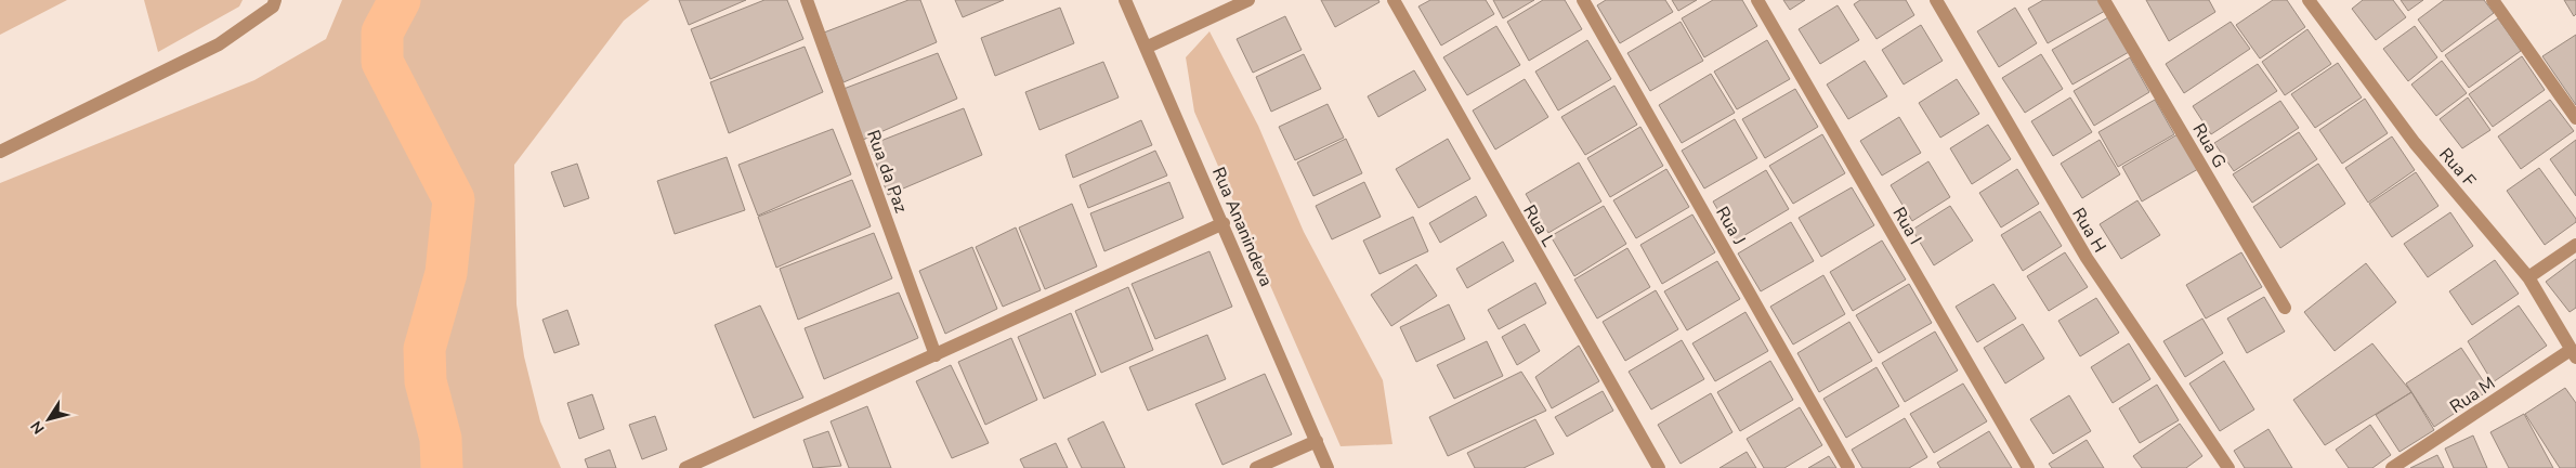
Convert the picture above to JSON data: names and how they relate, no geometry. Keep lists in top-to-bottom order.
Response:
{
  "streets": {
    "street": [
      "Rua G",
      "Rua F",
      "Rua da Paz",
      "Rua L",
      "Rua J",
      "Rua I",
      "Rua Ananindeva",
      "Rua H",
      "Rua M"
    ]
  },
  "crossings": [
    ["Rua F", "Rua M"]
  ],
  "north": "bottom left"
}
